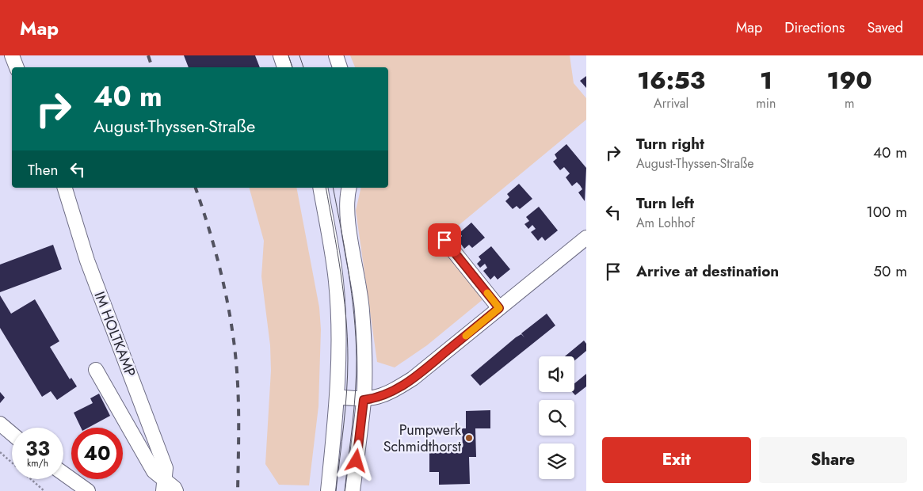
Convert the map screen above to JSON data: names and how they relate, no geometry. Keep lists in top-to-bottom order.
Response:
{
  "streets": {
    "street": ["IM HOLTKAMP"]
  },
  "places": ["Pumpwerk Schmidthorst"],
  "page": {
    "header": "Map",
    "nav": ["Map", "Directions", "Saved"],
    "eta": [
      "16:53",
      "Arrival",
      "1",
      "min",
      "190",
      "m"
    ],
    "turn": ["40 m", "August-Thyssen-Straße"],
    "list": [
      {
        "name": "Turn right",
        "note": "August-Thyssen-Straße",
        "value": "40 m"
      },
      {
        "name": "Turn left",
        "note": "Am Lohhof",
        "value": "100 m"
      },
      {
        "name": "Arrive at destination",
        "value": "50 m"
      }
    ],
    "then": "Then",
    "speed": "33 km/h",
    "limit": "40",
    "buttons": ["Exit", "Share"]
  }
}
